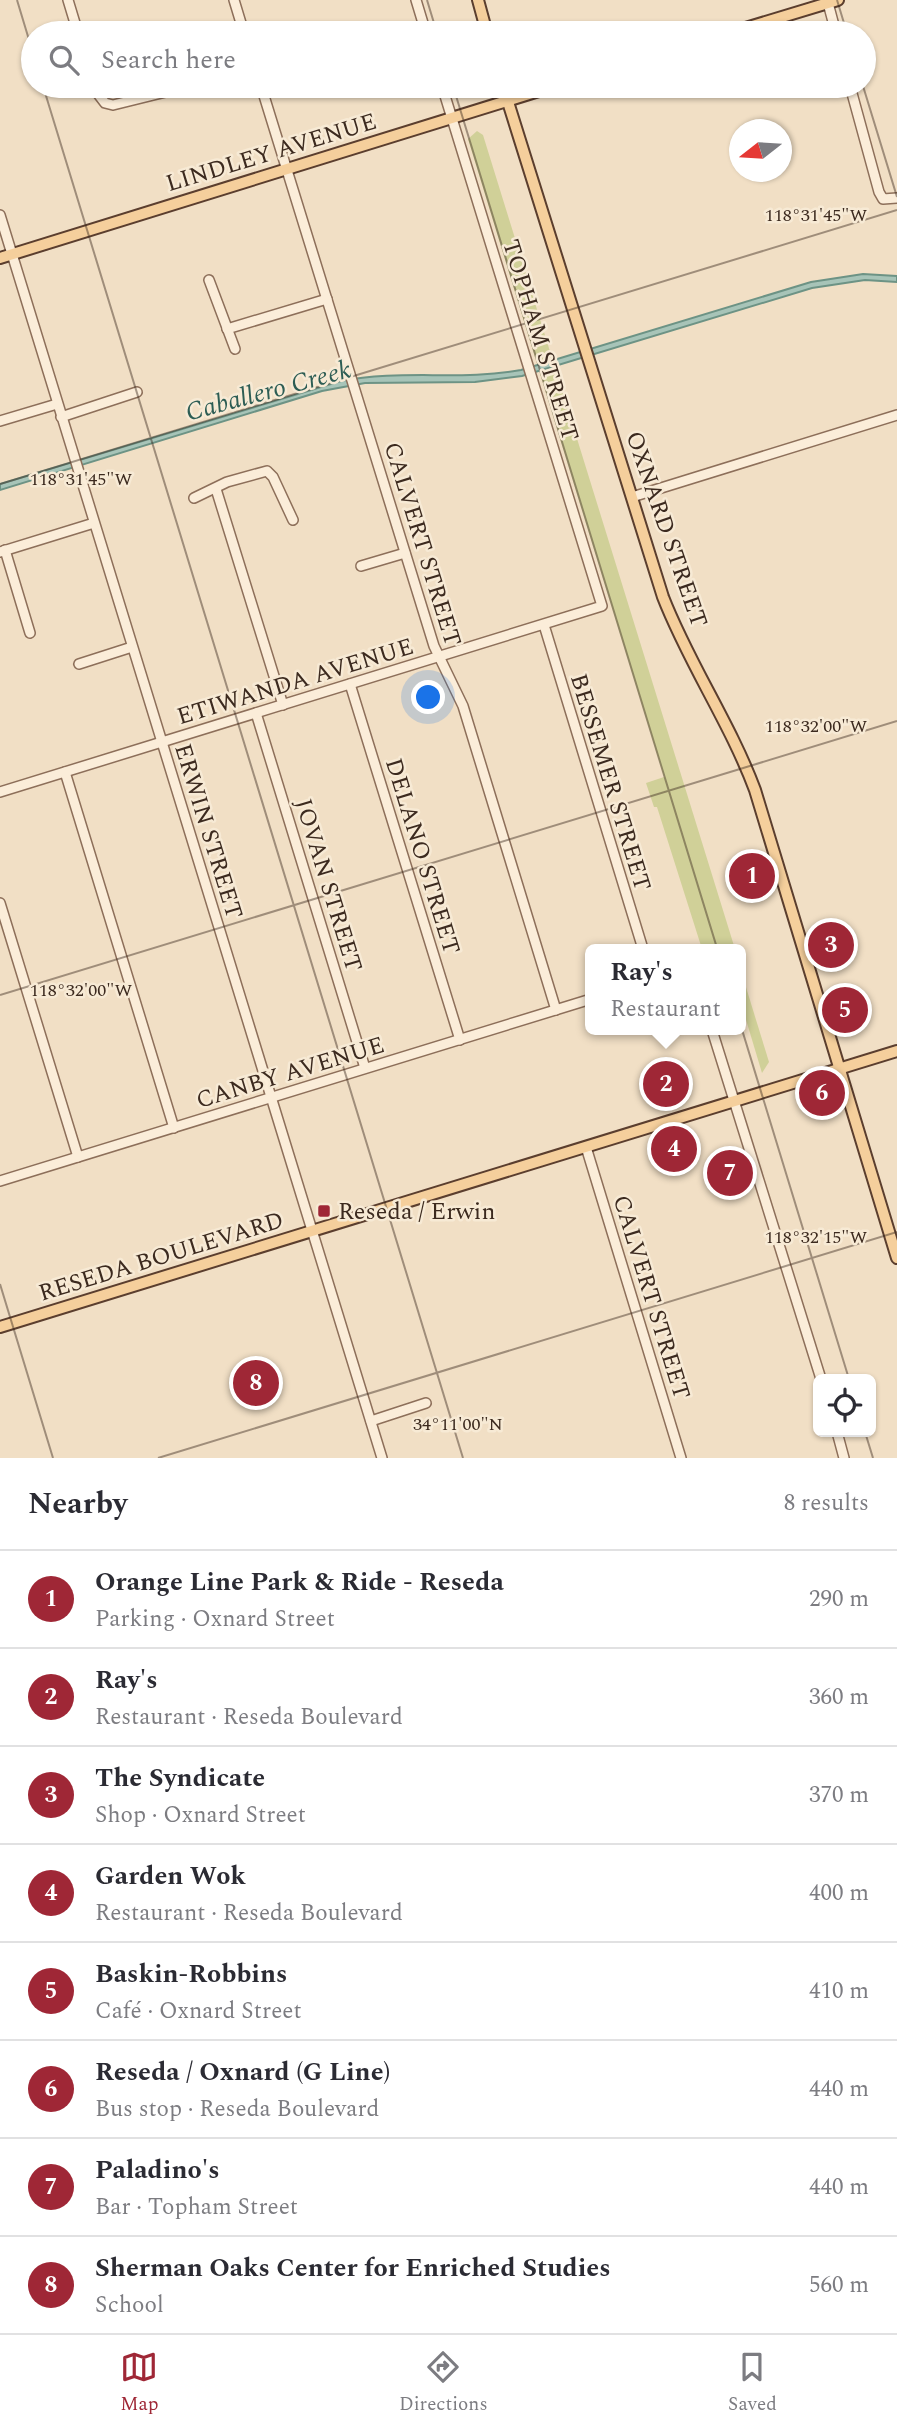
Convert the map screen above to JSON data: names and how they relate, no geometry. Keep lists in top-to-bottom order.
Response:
{
  "streets": {
    "main road": ["LINDLEY AVENUE", "OXNARD STREET", "RESEDA BOULEVARD"],
    "street": [
      "TOPHAM STREET",
      "CALVERT STREET",
      "ETIWANDA AVENUE",
      "BESSEMER STREET",
      "ERWIN STREET",
      "DELANO STREET",
      "JOVAN STREET",
      "CANBY AVENUE"
    ]
  },
  "crossings": [
    ["LINDLEY AVENUE", "TOPHAM STREET"],
    ["LINDLEY AVENUE", "OXNARD STREET"],
    ["LINDLEY AVENUE", "CALVERT STREET"],
    ["LINDLEY AVENUE", "ERWIN STREET"],
    ["TOPHAM STREET", "ETIWANDA AVENUE"],
    ["OXNARD STREET", "RESEDA BOULEVARD"],
    ["CALVERT STREET", "ETIWANDA AVENUE"],
    ["CALVERT STREET", "CANBY AVENUE"],
    ["CALVERT STREET", "RESEDA BOULEVARD"],
    ["ETIWANDA AVENUE", "BESSEMER STREET"],
    ["ETIWANDA AVENUE", "ERWIN STREET"],
    ["ETIWANDA AVENUE", "DELANO STREET"],
    ["ETIWANDA AVENUE", "JOVAN STREET"],
    ["ERWIN STREET", "CANBY AVENUE"],
    ["ERWIN STREET", "RESEDA BOULEVARD"],
    ["DELANO STREET", "CANBY AVENUE"],
    ["JOVAN STREET", "CANBY AVENUE"]
  ],
  "water": ["Caballero Creek"],
  "places": {
    "transit": ["Reseda / Erwin"]
  },
  "north": "left",
  "page": {
    "search": "Search here",
    "pins": [
      "1",
      "3",
      "5",
      "2",
      "6",
      "4",
      "7",
      "8"
    ],
    "popup": ["Ray's", "Restaurant"],
    "heading": ["Nearby", "8 results"],
    "list": [
      {
        "mark": "1",
        "name": "Orange Line Park & Ride - Reseda",
        "note": "Parking · Oxnard Street",
        "value": "290 m"
      },
      {
        "mark": "2",
        "name": "Ray's",
        "note": "Restaurant · Reseda Boulevard",
        "value": "360 m"
      },
      {
        "mark": "3",
        "name": "The Syndicate",
        "note": "Shop · Oxnard Street",
        "value": "370 m"
      },
      {
        "mark": "4",
        "name": "Garden Wok",
        "note": "Restaurant · Reseda Boulevard",
        "value": "400 m"
      },
      {
        "mark": "5",
        "name": "Baskin-Robbins",
        "note": "Café · Oxnard Street",
        "value": "410 m"
      },
      {
        "mark": "6",
        "name": "Reseda / Oxnard (G Line)",
        "note": "Bus stop · Reseda Boulevard",
        "value": "440 m"
      },
      {
        "mark": "7",
        "name": "Paladino's",
        "note": "Bar · Topham Street",
        "value": "440 m"
      },
      {
        "mark": "8",
        "name": "Sherman Oaks Center for Enriched Studies",
        "note": "School",
        "value": "560 m"
      }
    ],
    "nav": ["Map", "Directions", "Saved"]
  },
  "coordinates": [
    "118°31'45\"W",
    "118°32'00\"W",
    "118°32'15\"W",
    "34°11'00\"N"
  ]
}
